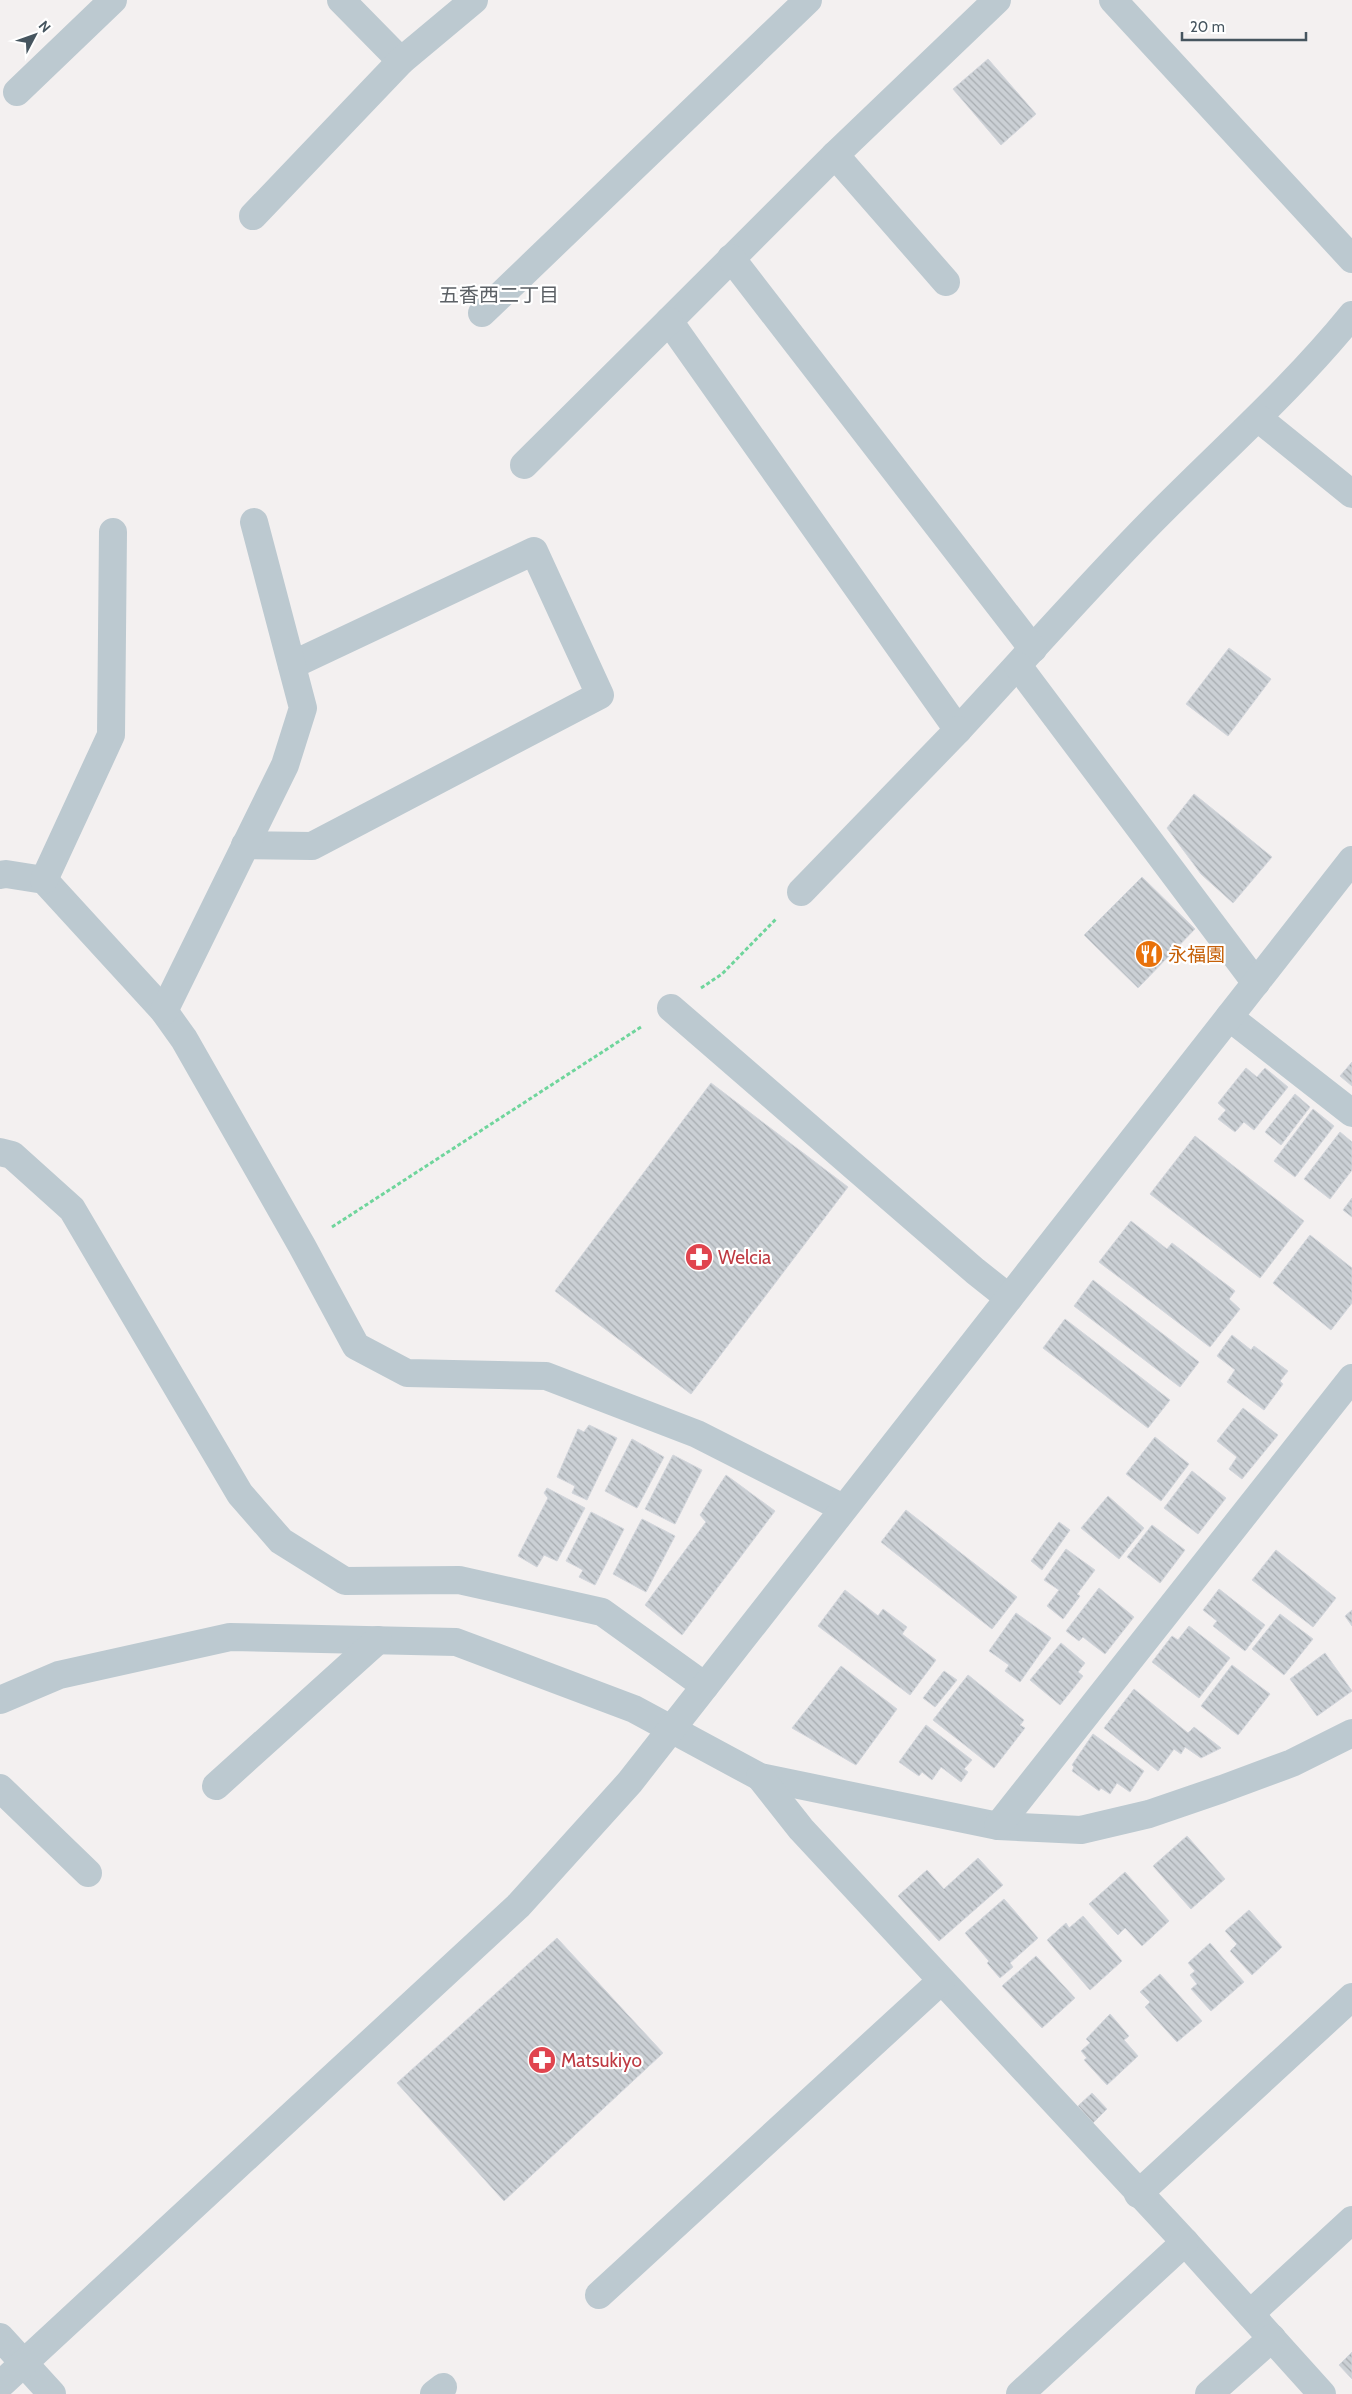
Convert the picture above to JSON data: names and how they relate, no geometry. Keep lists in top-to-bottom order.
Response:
{
  "districts": ["五香西二丁目"],
  "places": {
    "restaurant": ["永福園"],
    "pharmacy": ["Welcia", "Matsukiyo"]
  },
  "scale_bar": "20 m",
  "north": "top right"
}
